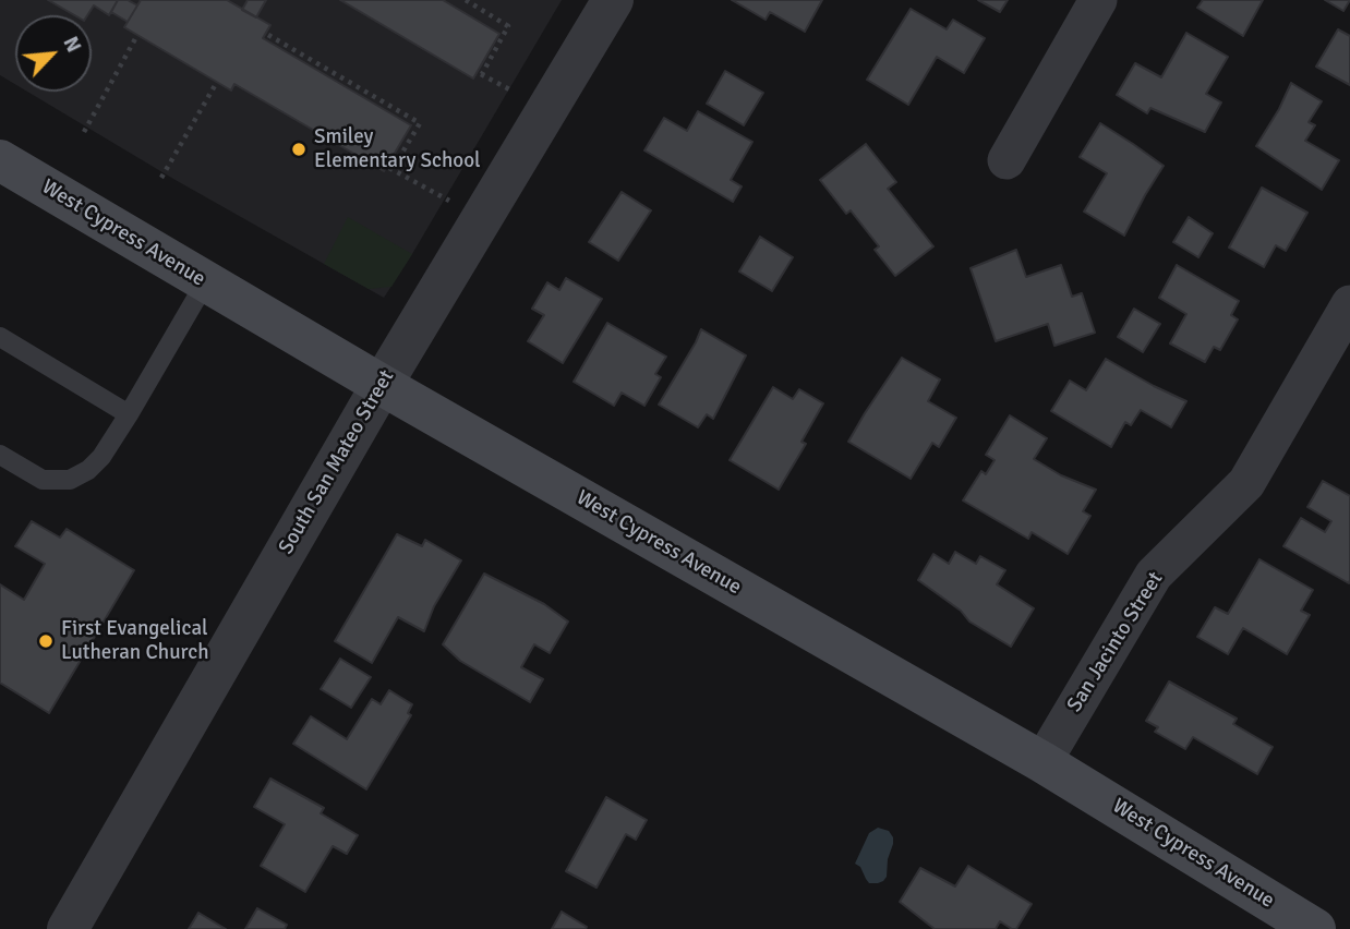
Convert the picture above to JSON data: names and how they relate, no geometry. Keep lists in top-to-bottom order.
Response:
{
  "streets": {
    "main road": ["West Cypress Avenue"],
    "street": ["South San Mateo Street", "San Jacinto Street"]
  },
  "crossings": [
    ["West Cypress Avenue", "South San Mateo Street"],
    ["West Cypress Avenue", "San Jacinto Street"]
  ],
  "places": ["Smiley Elementary School", "First Evangelical Lutheran Church"],
  "north": "top right"
}
